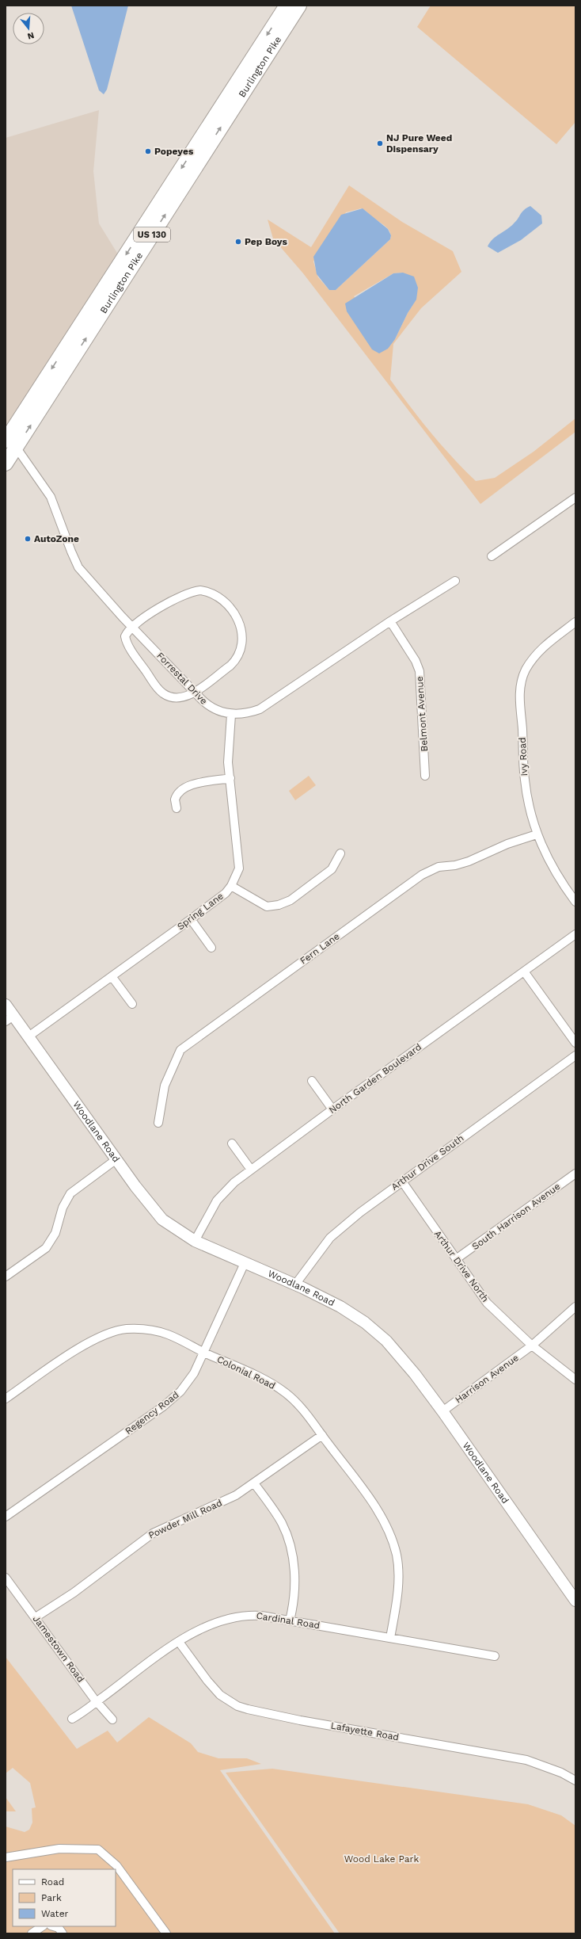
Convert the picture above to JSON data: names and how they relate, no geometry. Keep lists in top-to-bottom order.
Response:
{
  "streets": {
    "highway": ["Burlington Pike", "US 130"],
    "street": [
      "Forrestal Drive",
      "Belmont Avenue",
      "Ivy Road",
      "Spring Lane",
      "Fern Lane",
      "North Garden Boulevard",
      "Woodlane Road",
      "Arthur Drive South",
      "South Harrison Avenue",
      "Arthur Drive North",
      "Colonial Road",
      "Harrison Avenue",
      "Regency Road",
      "Powder Mill Road",
      "Cardinal Road",
      "Jamestown Road",
      "Lafayette Road"
    ]
  },
  "crossings": [
    ["Burlington Pike", "Forrestal Drive"],
    ["Forrestal Drive", "Belmont Avenue"],
    ["Forrestal Drive", "Spring Lane"],
    ["Ivy Road", "Fern Lane"],
    ["Spring Lane", "Woodlane Road"],
    ["North Garden Boulevard", "Woodlane Road"],
    ["Woodlane Road", "Arthur Drive South"],
    ["Woodlane Road", "Harrison Avenue"],
    ["Woodlane Road", "Regency Road"],
    ["Arthur Drive South", "Arthur Drive North"],
    ["South Harrison Avenue", "Arthur Drive North"],
    ["Arthur Drive North", "Harrison Avenue"],
    ["Colonial Road", "Regency Road"],
    ["Colonial Road", "Powder Mill Road"],
    ["Colonial Road", "Cardinal Road"],
    ["Powder Mill Road", "Jamestown Road"],
    ["Cardinal Road", "Jamestown Road"],
    ["Cardinal Road", "Lafayette Road"]
  ],
  "parks": ["Wood Lake Park"],
  "places": [
    "NJ Pure Weed Dispensary",
    "Popeyes",
    "Pep Boys",
    "AutoZone"
  ],
  "legend": ["Road", "Park", "Water"],
  "north": "bottom"
}
